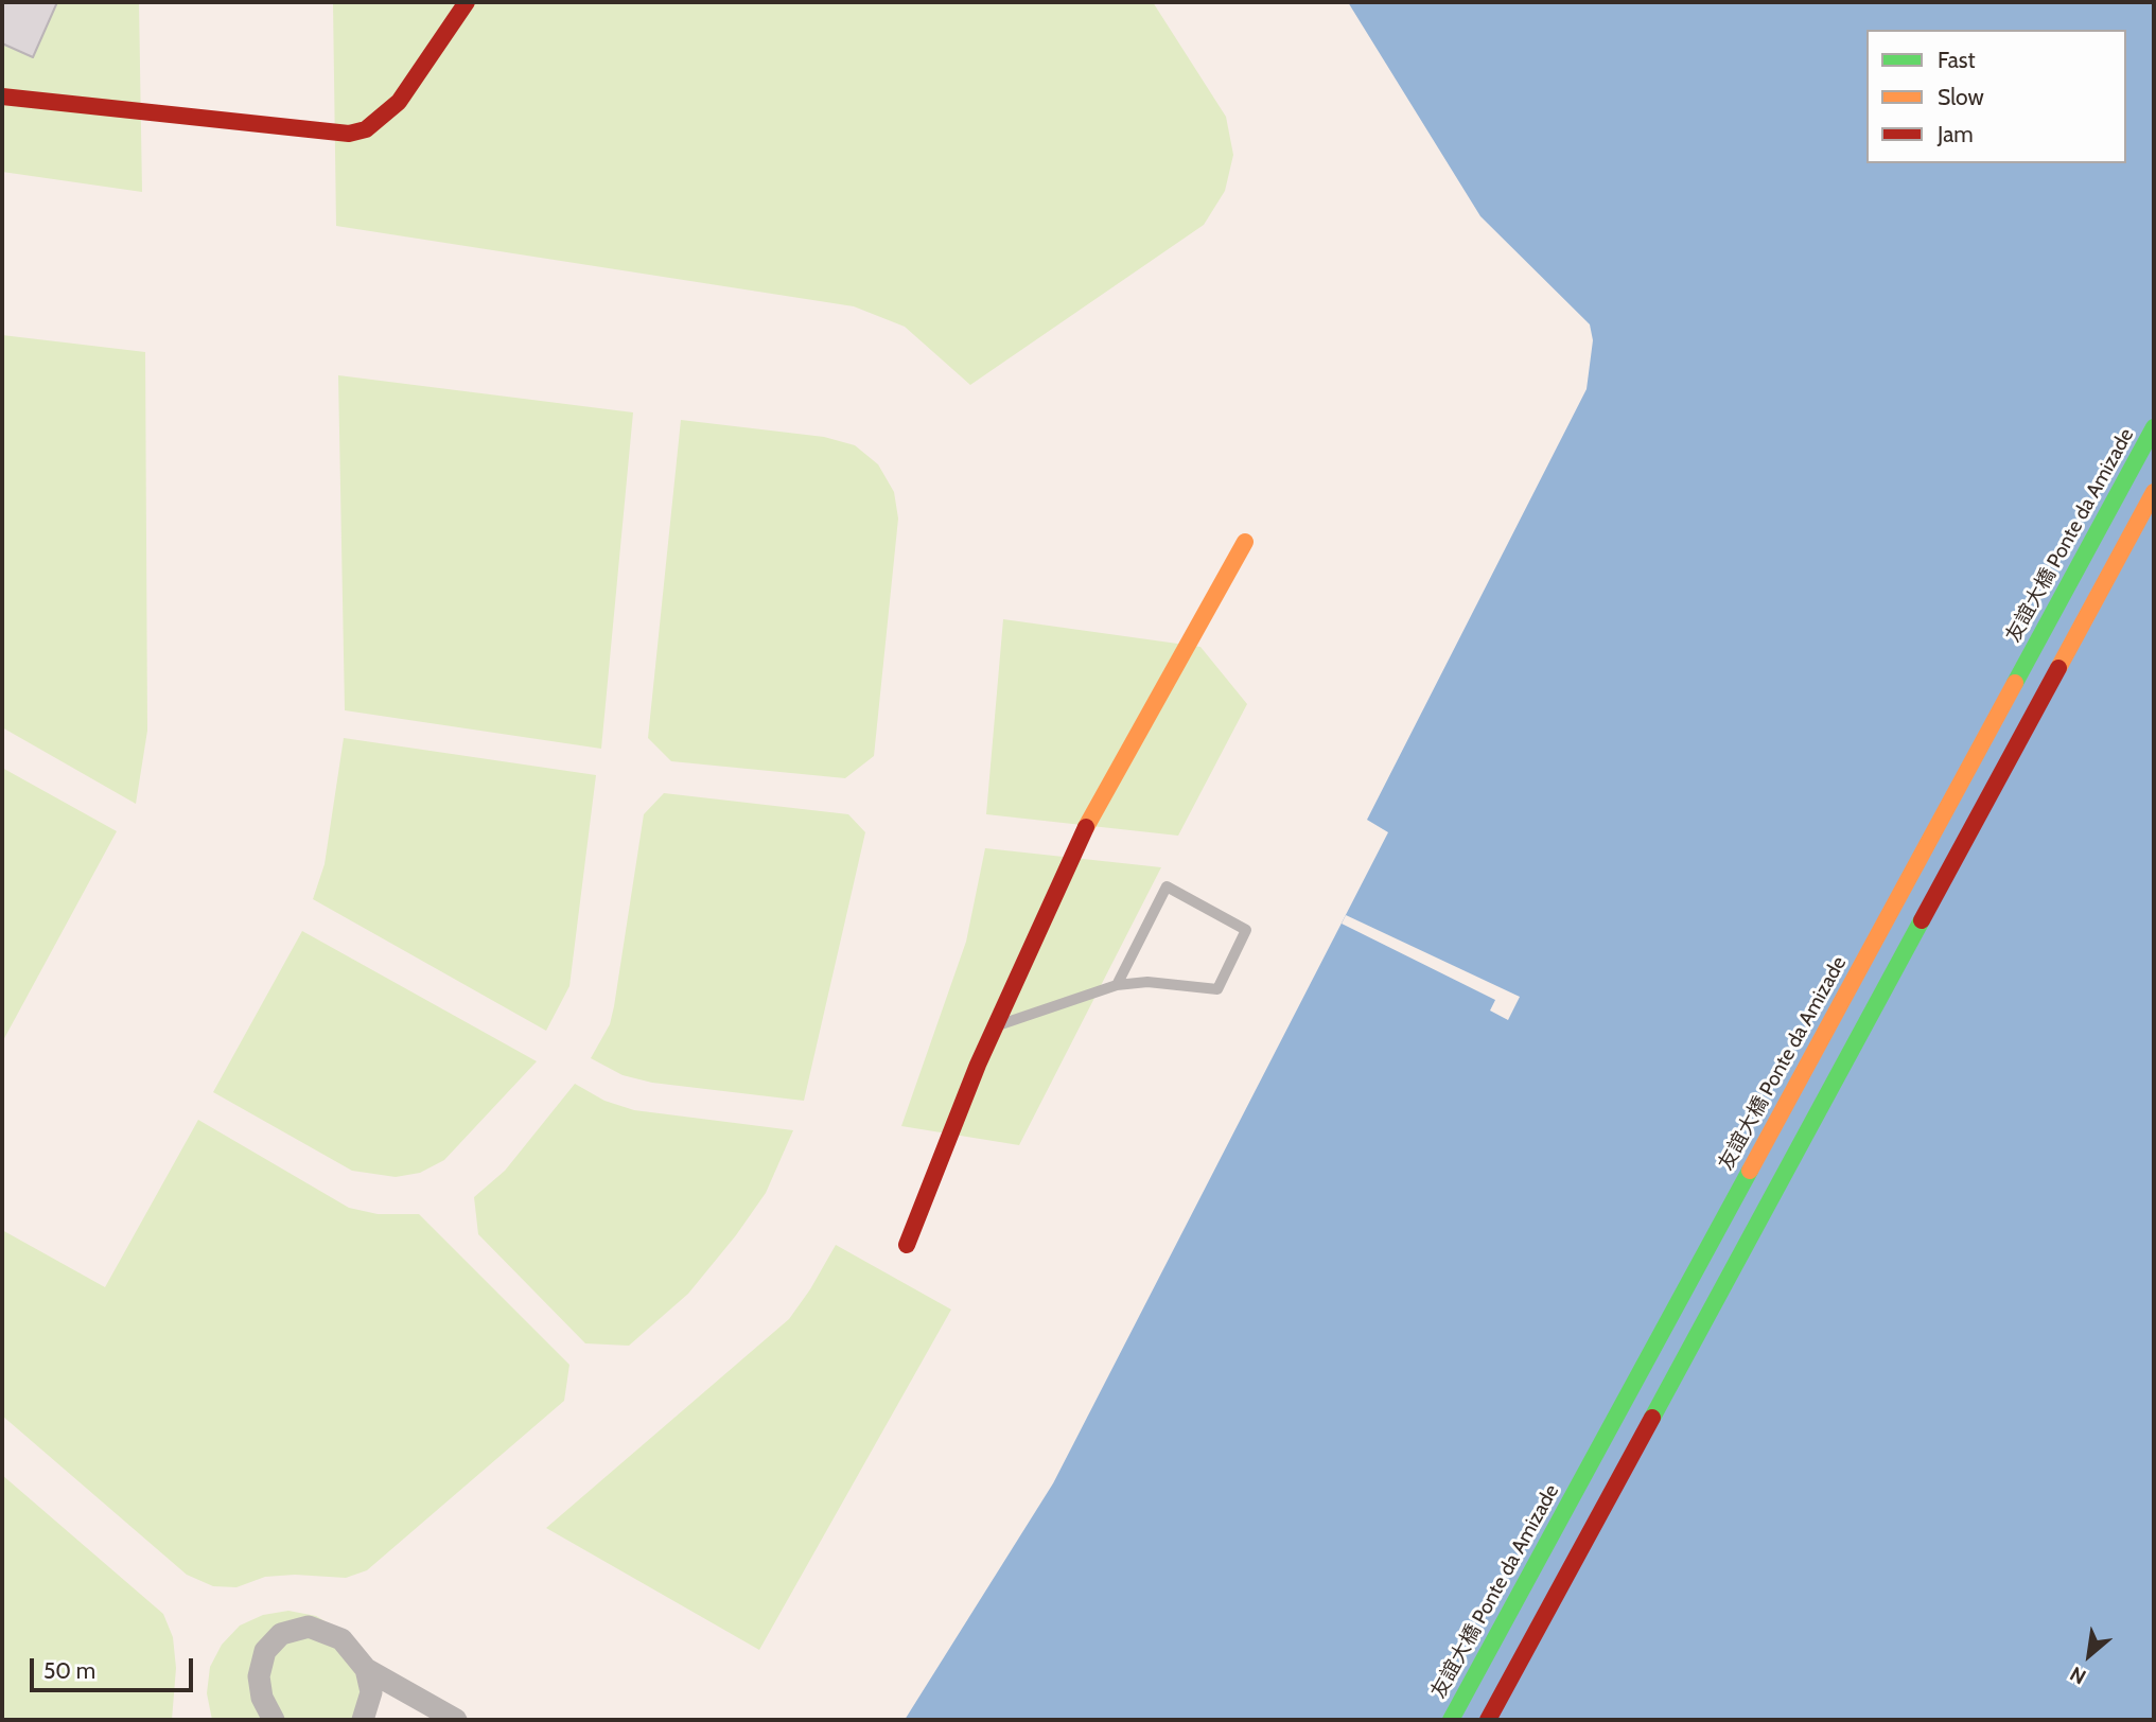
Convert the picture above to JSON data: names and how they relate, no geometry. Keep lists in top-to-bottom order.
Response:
{
  "streets": {
    "main road": ["友誼大橋 Ponte da Amizade"]
  },
  "legend": ["Fast", "Slow", "Jam"],
  "scale_bar": "50 m",
  "north": "bottom left"
}
